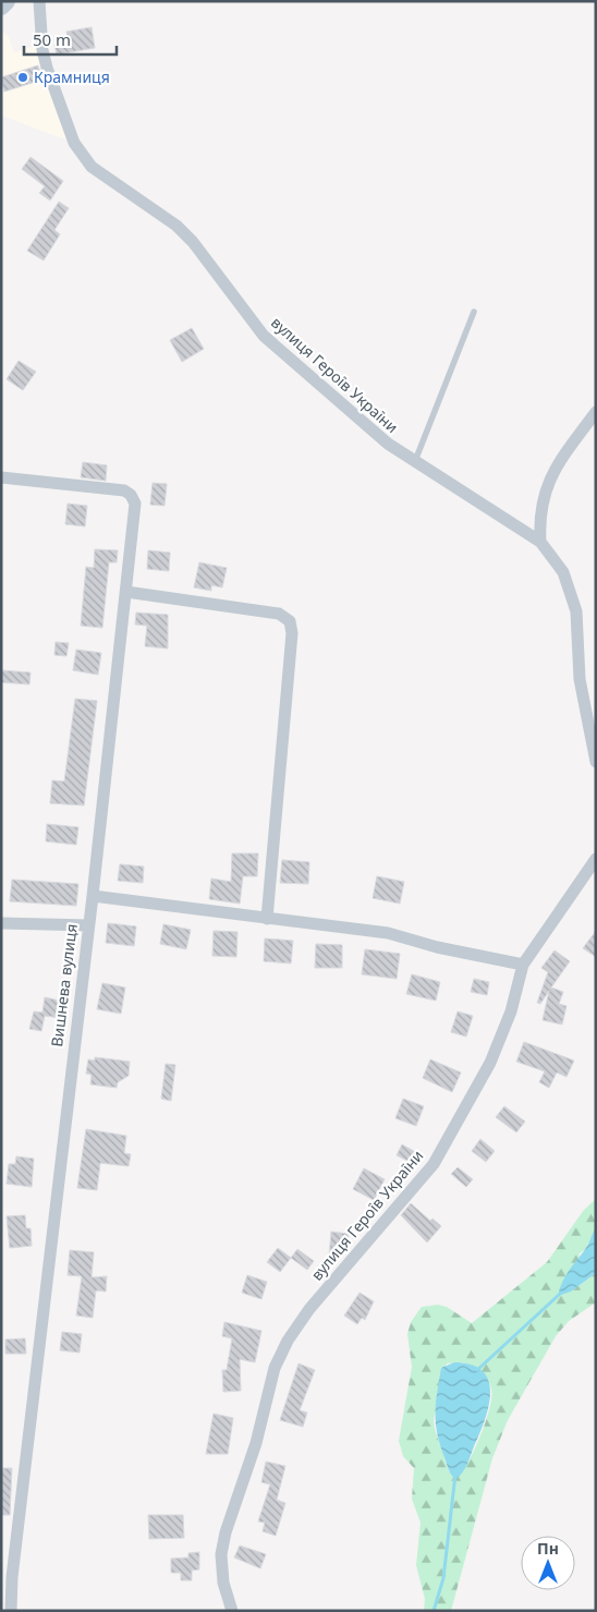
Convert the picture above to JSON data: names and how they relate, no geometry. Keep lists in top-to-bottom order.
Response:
{
  "streets": {
    "street": ["вулиця Героїв України", "Вишнева вулиця"]
  },
  "places": ["Крамниця"],
  "scale_bar": "50 m",
  "north": "top"
}
